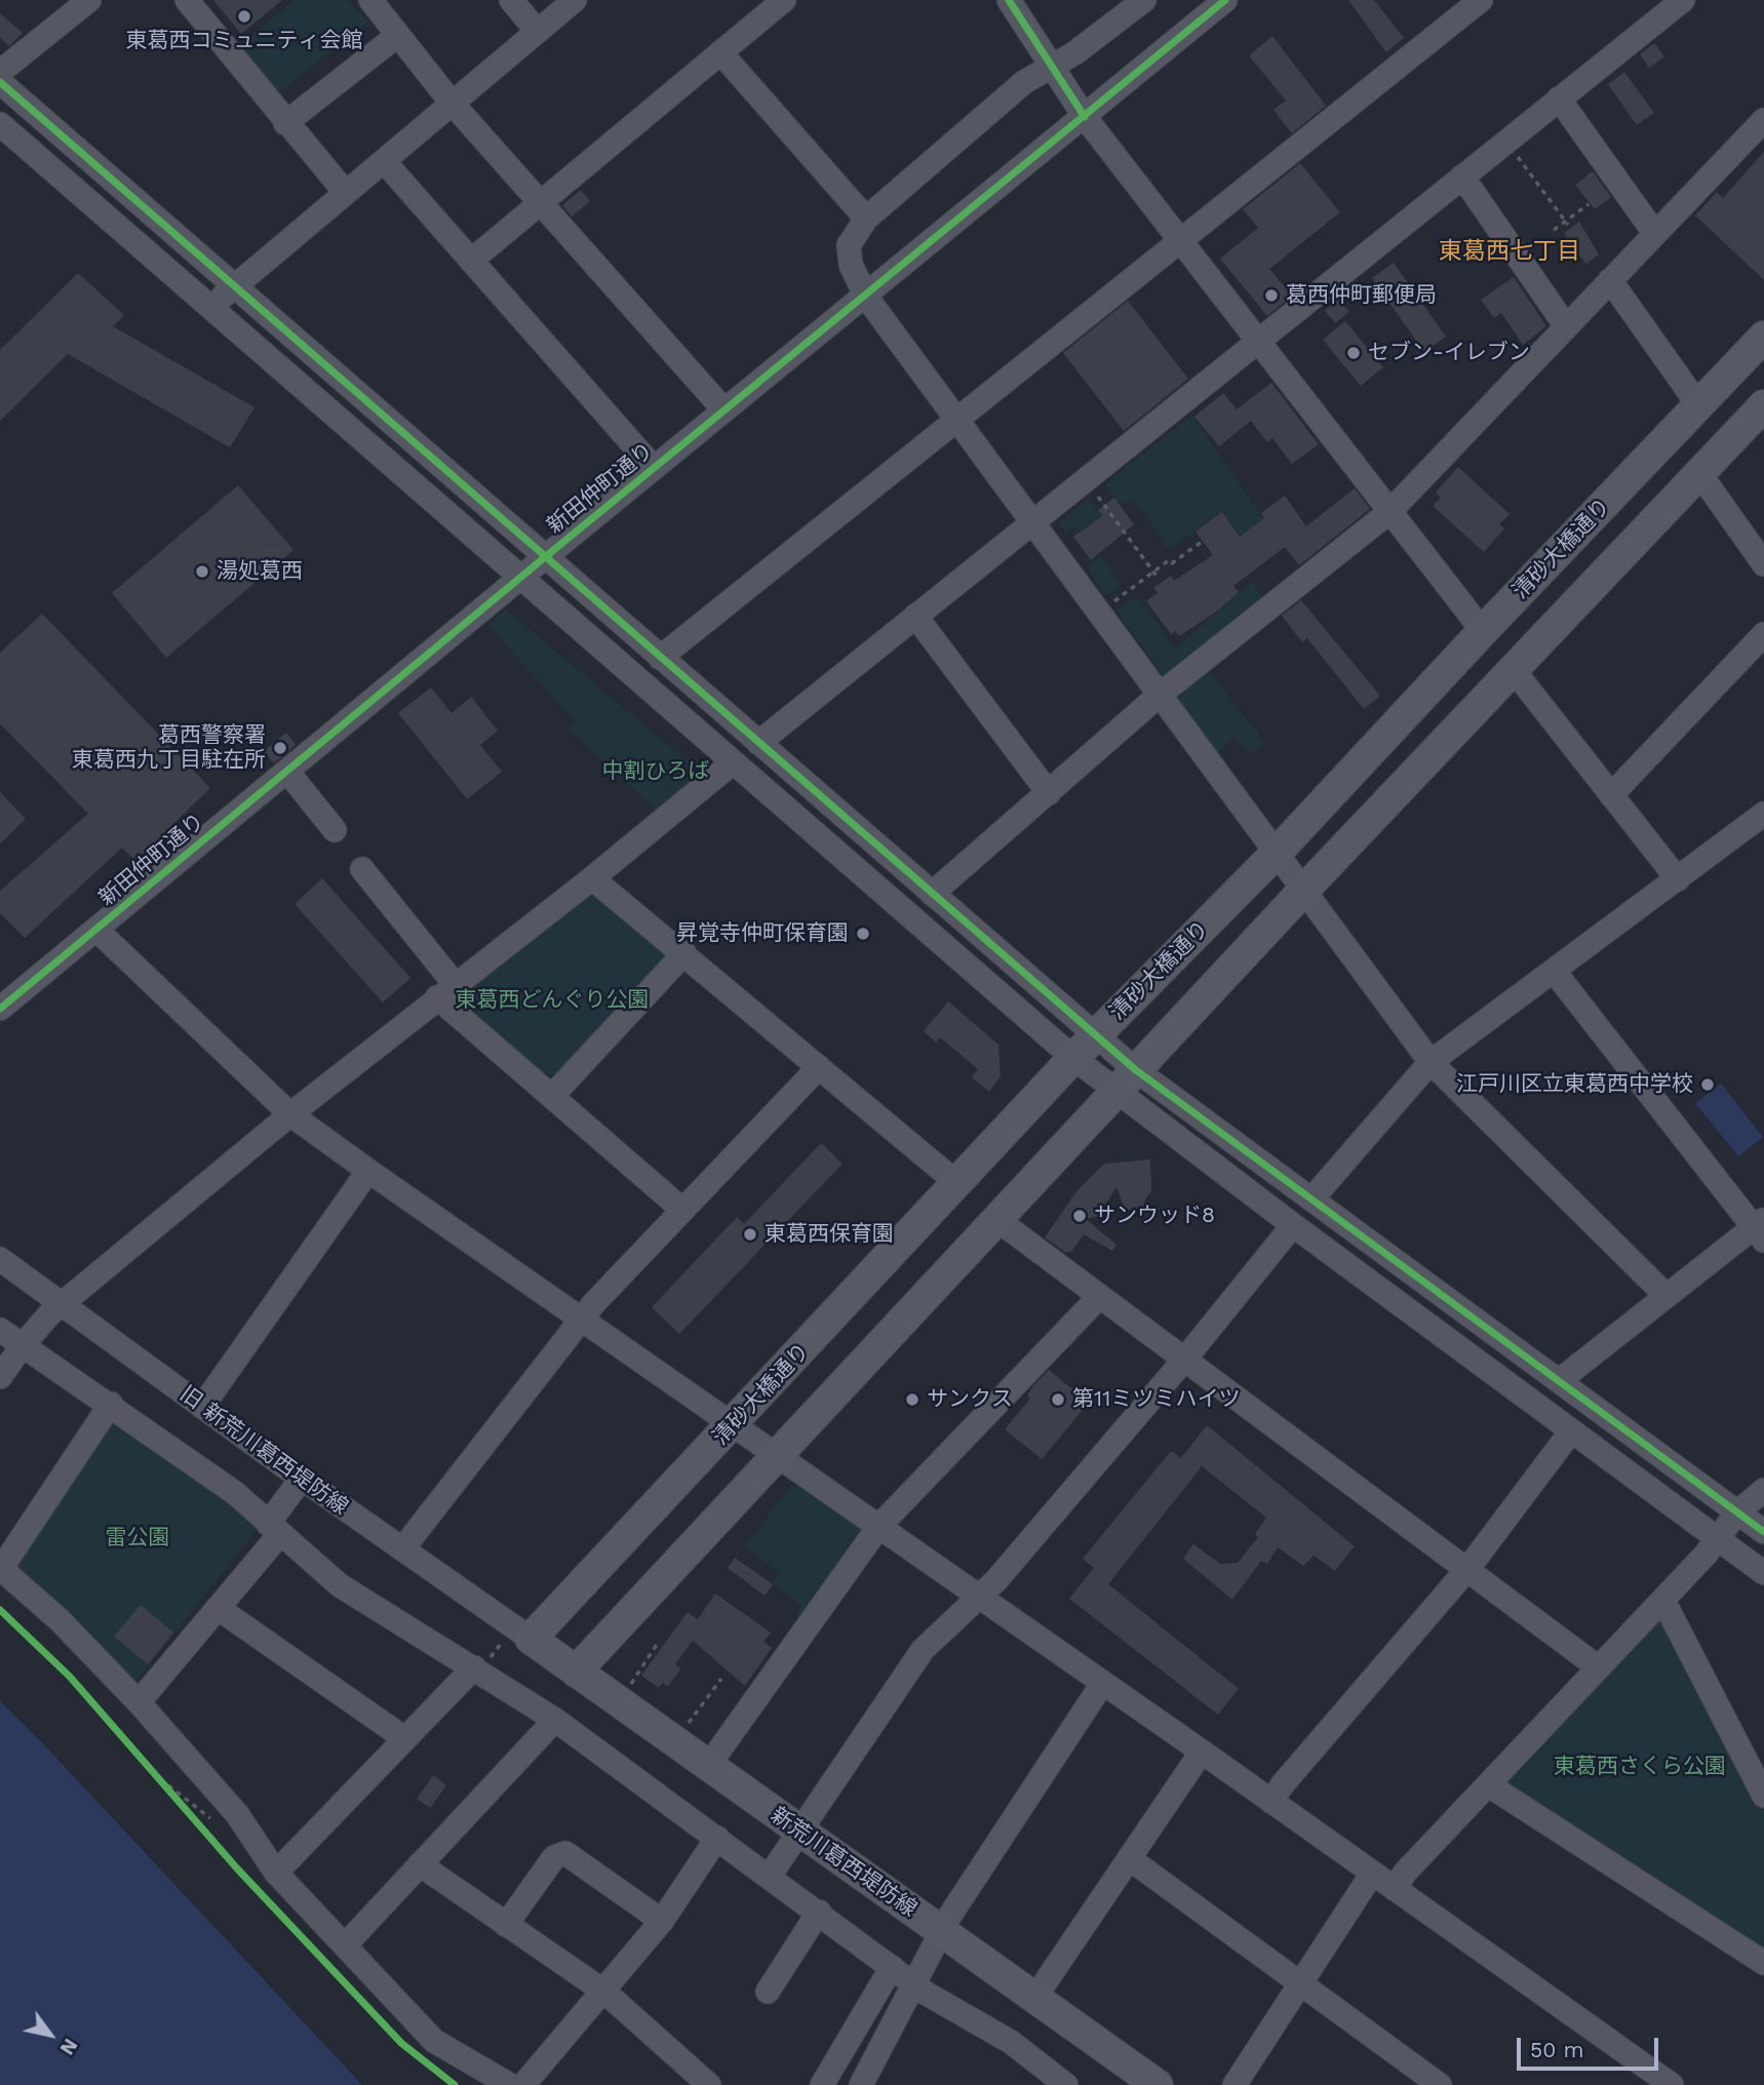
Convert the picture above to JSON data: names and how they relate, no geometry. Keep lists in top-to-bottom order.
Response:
{
  "streets": {
    "main road": ["清砂大橋通り", "新荒川葛西堤防線"],
    "street": ["新田仲町通り", "旧 新荒川葛西堤防線"]
  },
  "crossings": [
    ["清砂大橋通り", "旧 新荒川葛西堤防線"],
    ["清砂大橋通り", "新荒川葛西堤防線"],
    ["旧 新荒川葛西堤防線", "新荒川葛西堤防線"]
  ],
  "districts": ["東葛西七丁目"],
  "parks": [
    "中割ひろば",
    "東葛西どんぐり公園",
    "雷公園",
    "東葛西さくら公園"
  ],
  "places": [
    "東葛西コミュニティ会館",
    "葛西仲町郵便局",
    "セブン-イレブン",
    "湯処葛西",
    "葛西警察署 東葛西九丁目駐在所",
    "昇覚寺仲町保育園",
    "江戸川区立東葛西中学校",
    "サンウッド8",
    "東葛西保育園",
    "サンクス",
    "第11ミツミハイツ"
  ],
  "scale_bar": "50 m",
  "north": "bottom right"
}
